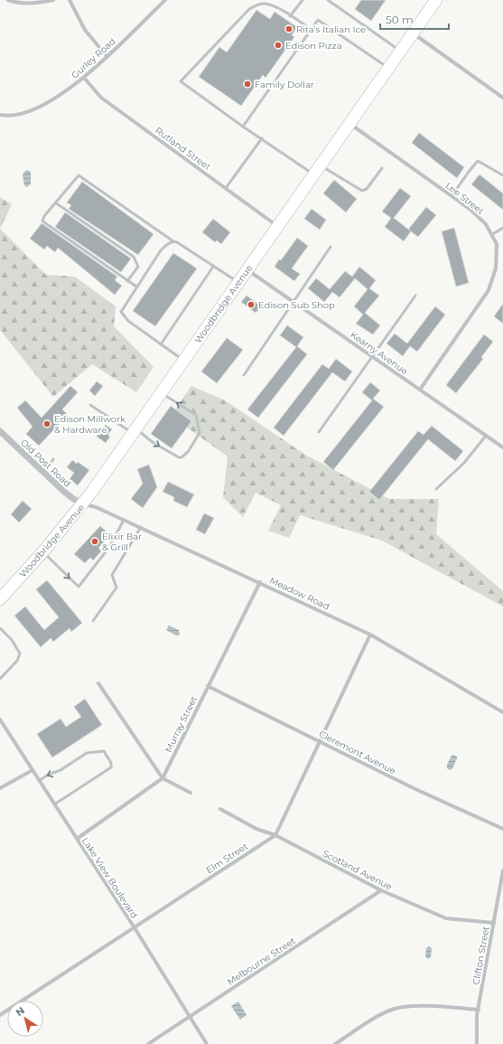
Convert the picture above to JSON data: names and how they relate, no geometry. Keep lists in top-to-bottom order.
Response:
{
  "streets": {
    "main road": ["Woodbridge Avenue"],
    "street": [
      "Gurley Road",
      "Rutland Street",
      "Lee Street",
      "Kearny Avenue",
      "Old Post Road",
      "Meadow Road",
      "Murray Street",
      "Cleremont Avenue",
      "Elm Street",
      "Scotland Avenue",
      "Lake View Boulevard",
      "Clifton Street",
      "Melbourne Street"
    ]
  },
  "crossings": [
    ["Gurley Road", "Rutland Street"],
    ["Rutland Street", "Woodbridge Avenue"],
    ["Lee Street", "Woodbridge Avenue"],
    ["Lee Street", "Kearny Avenue"],
    ["Woodbridge Avenue", "Kearny Avenue"],
    ["Woodbridge Avenue", "Old Post Road"],
    ["Woodbridge Avenue", "Meadow Road"],
    ["Old Post Road", "Meadow Road"],
    ["Meadow Road", "Murray Street"],
    ["Murray Street", "Cleremont Avenue"],
    ["Murray Street", "Lake View Boulevard"],
    ["Elm Street", "Scotland Avenue"],
    ["Elm Street", "Lake View Boulevard"],
    ["Scotland Avenue", "Clifton Street"],
    ["Scotland Avenue", "Melbourne Street"],
    ["Lake View Boulevard", "Melbourne Street"]
  ],
  "places": [
    "Rita's Italian Ice",
    "Edison Pizza",
    "Family Dollar",
    "Edison Sub Shop",
    "Edison Millwork & Hardware",
    "Elixir Bar & Grill"
  ],
  "scale_bar": "50 m",
  "north": "top left"
}
